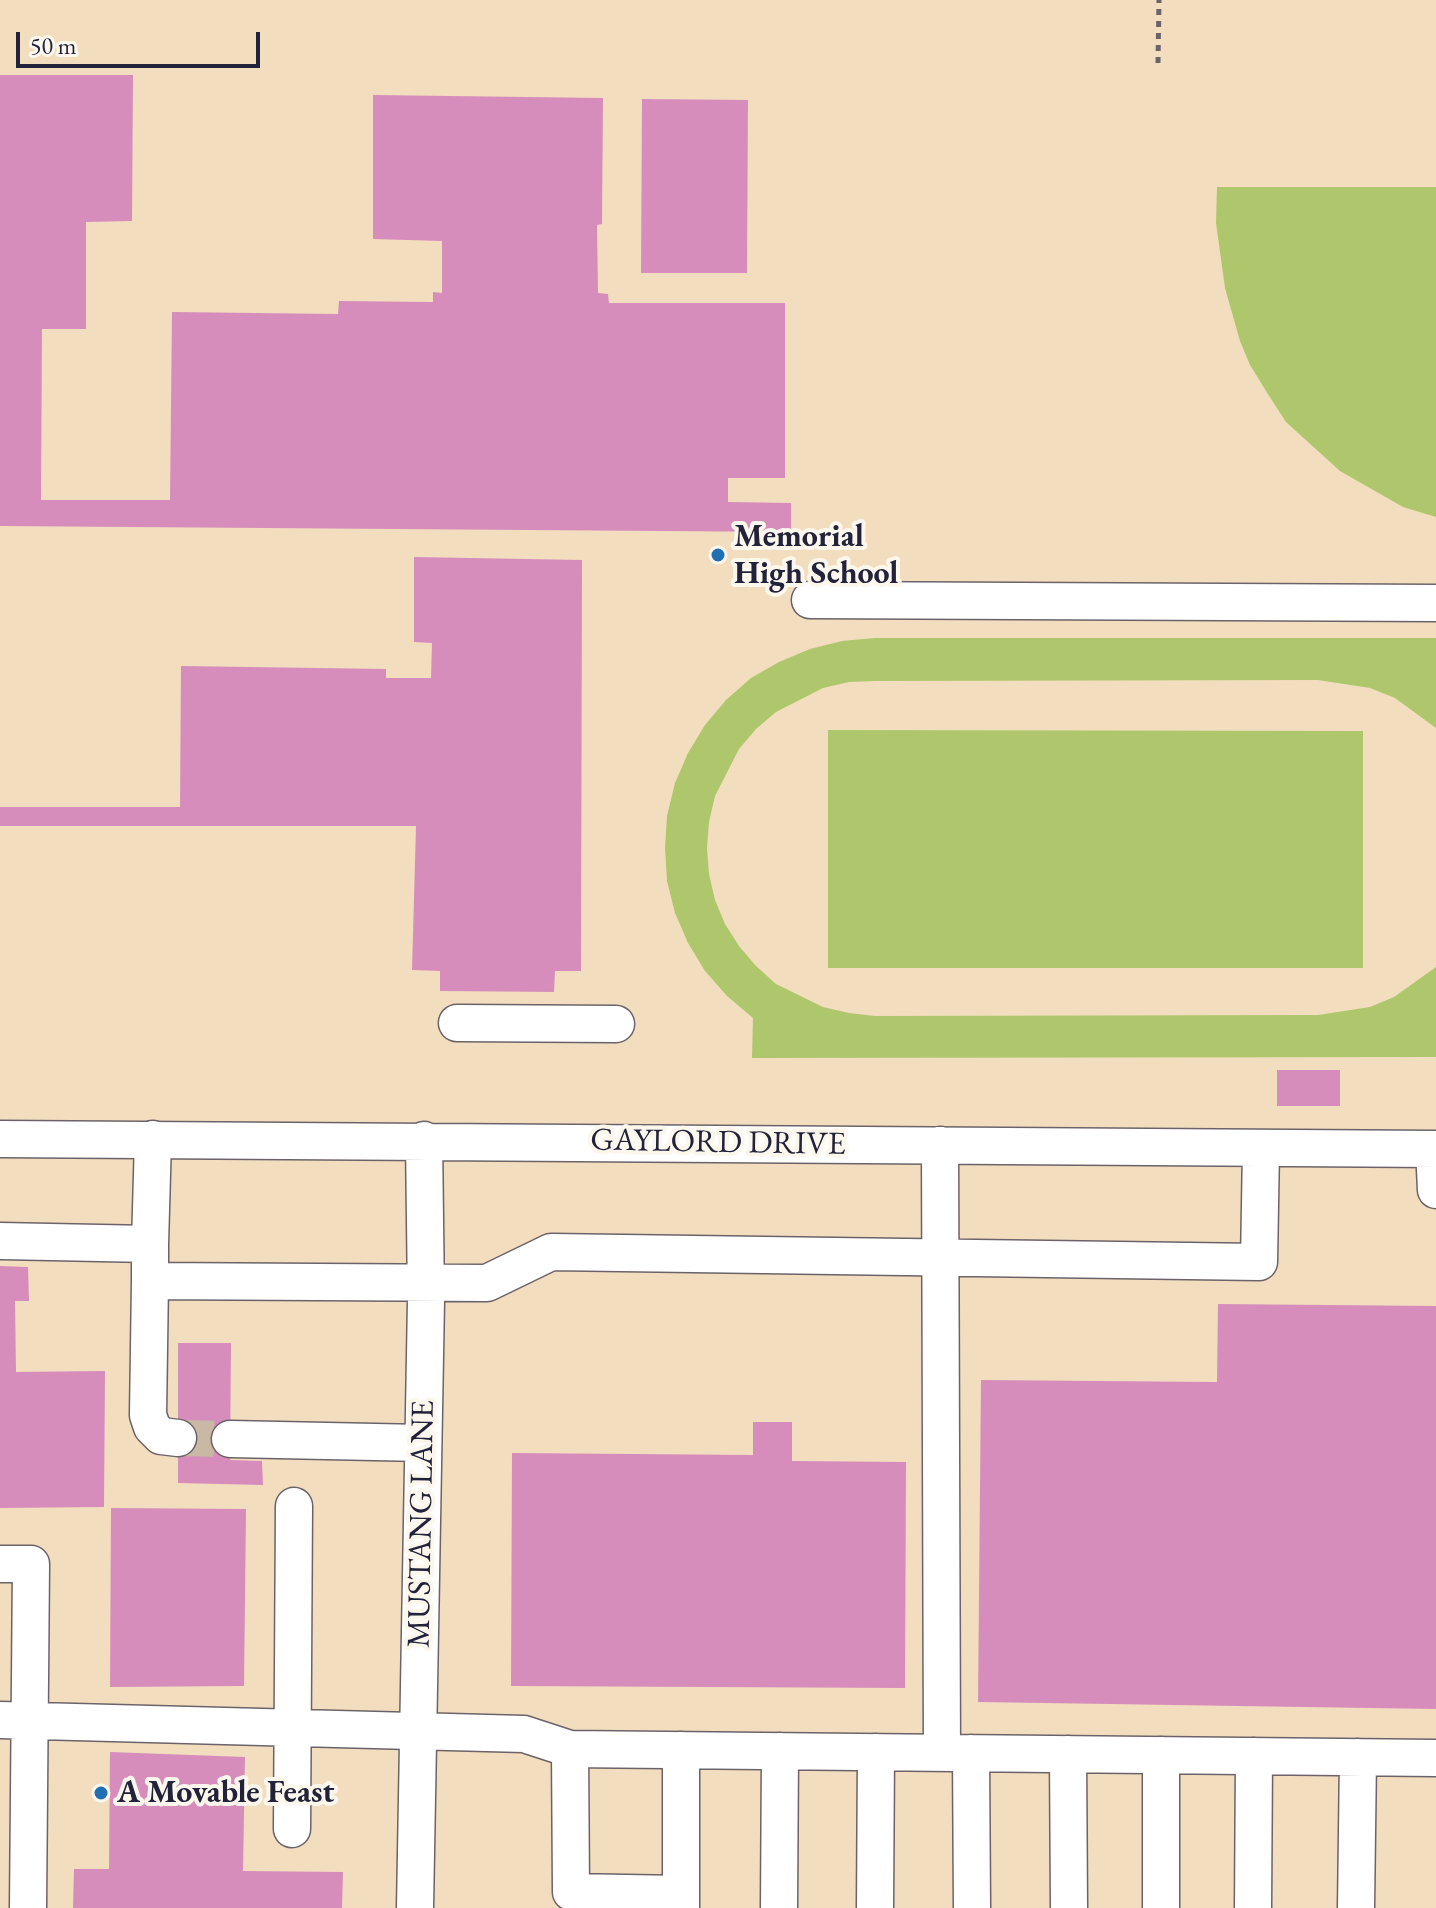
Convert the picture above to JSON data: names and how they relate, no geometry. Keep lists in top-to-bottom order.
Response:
{
  "streets": {
    "street": ["GAYLORD DRIVE", "MUSTANG LANE"]
  },
  "crossings": [
    ["GAYLORD DRIVE", "MUSTANG LANE"]
  ],
  "places": ["Memorial High School", "A Movable Feast"],
  "scale_bar": "50 m"
}
